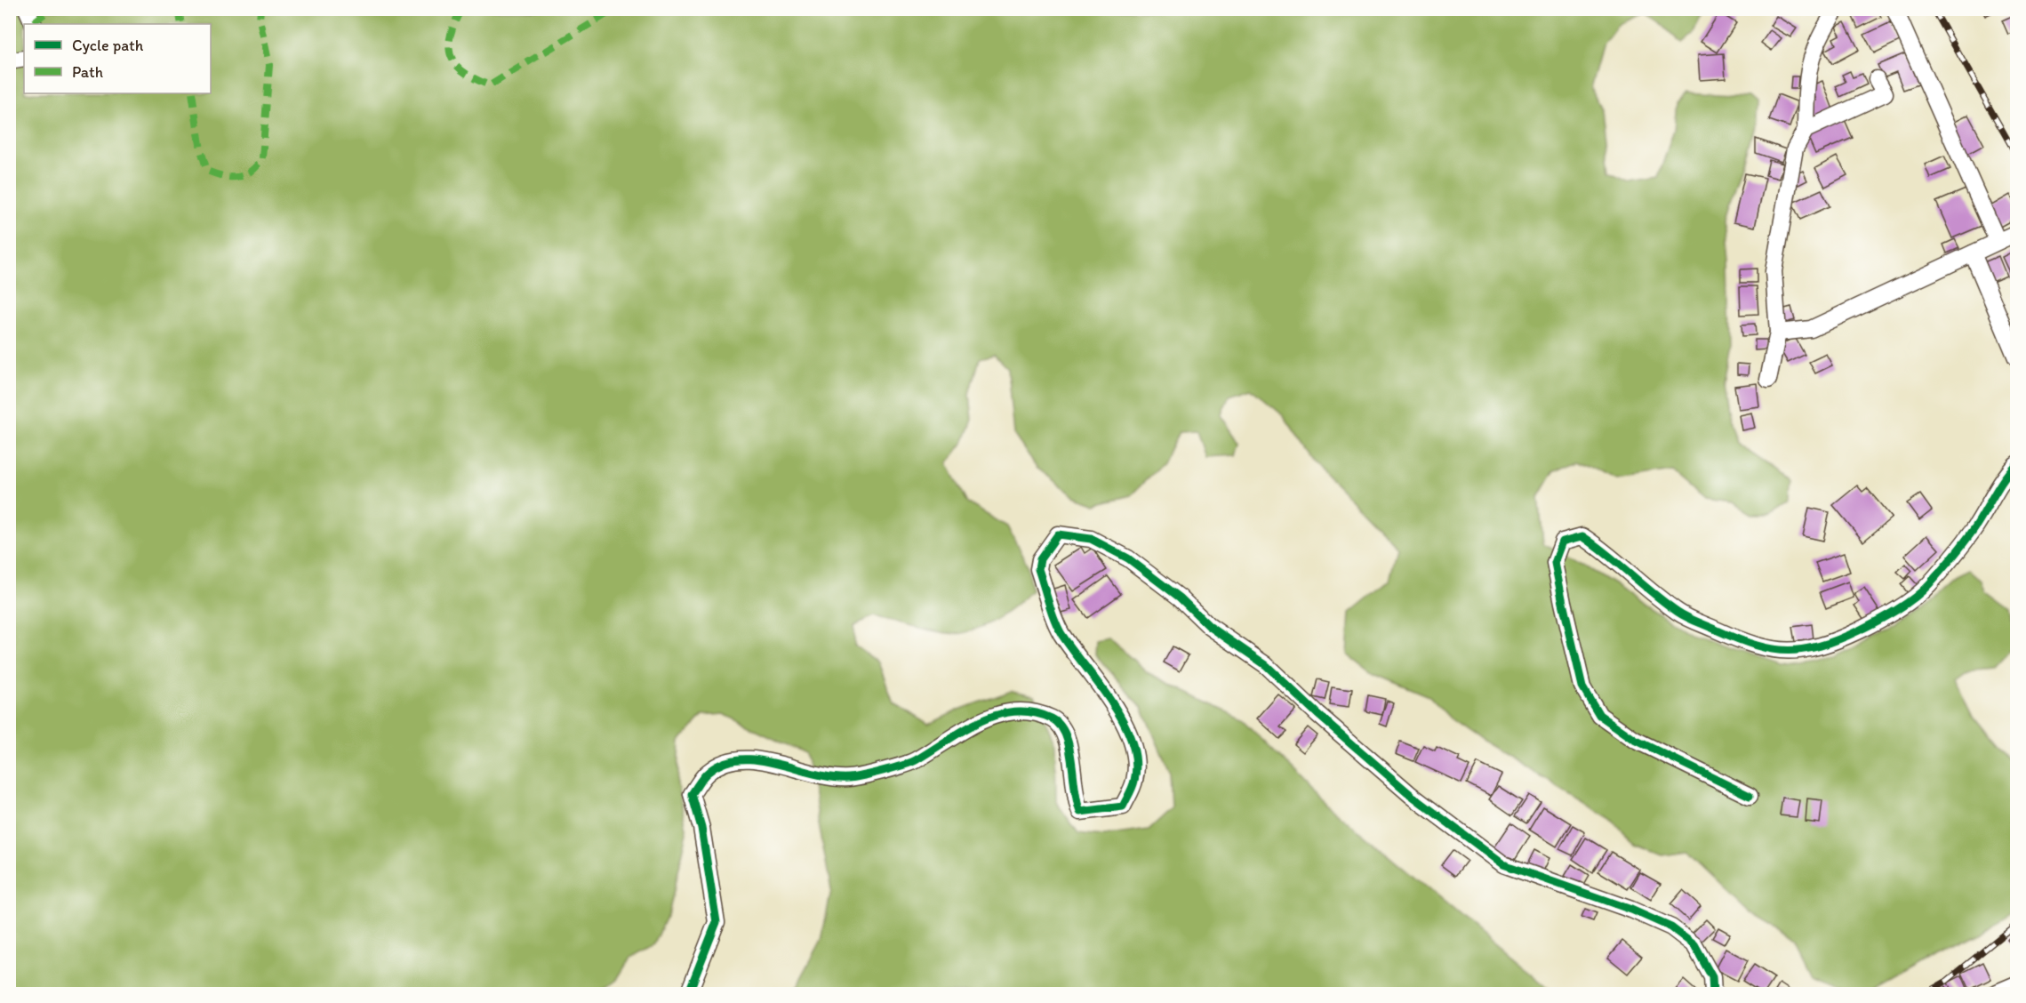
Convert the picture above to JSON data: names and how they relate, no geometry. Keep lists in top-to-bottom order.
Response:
{
  "legend": ["Cycle path", "Path"]
}
